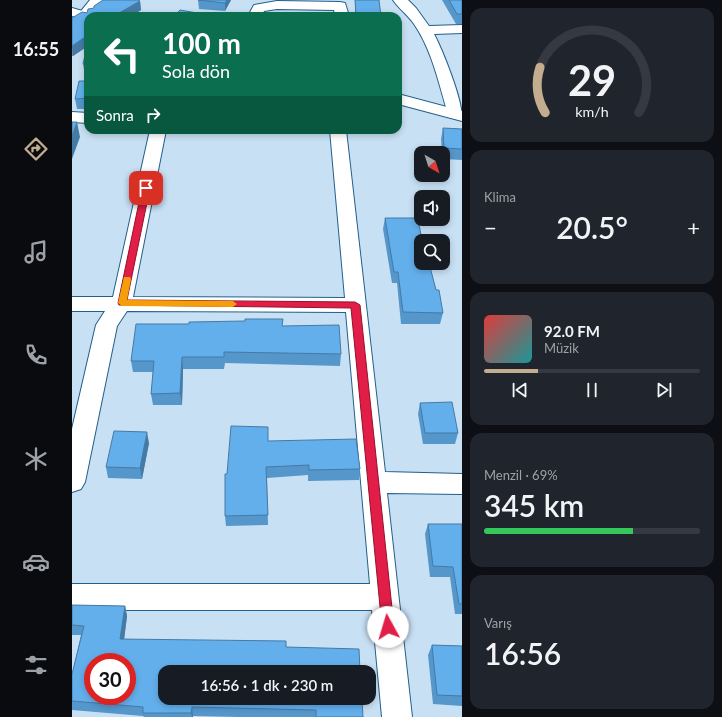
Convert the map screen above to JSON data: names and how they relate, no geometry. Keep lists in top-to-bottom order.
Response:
{
  "north": "bottom right",
  "page": {
    "tabs": "16:55",
    "turn": ["100 m", "Sola dön"],
    "then": "Sonra",
    "tile": [
      "Klima",
      ["Menzil · 69%", "345 km"],
      ["Varış", "16:56"]
    ],
    "heat": ["−", "20.5°", "+"],
    "song": ["92.0 FM", "Müzik"],
    "limit": "30",
    "trip": "16:56 · 1 dk · 230 m",
    "gauge": ["29", "km/h"]
  }
}
